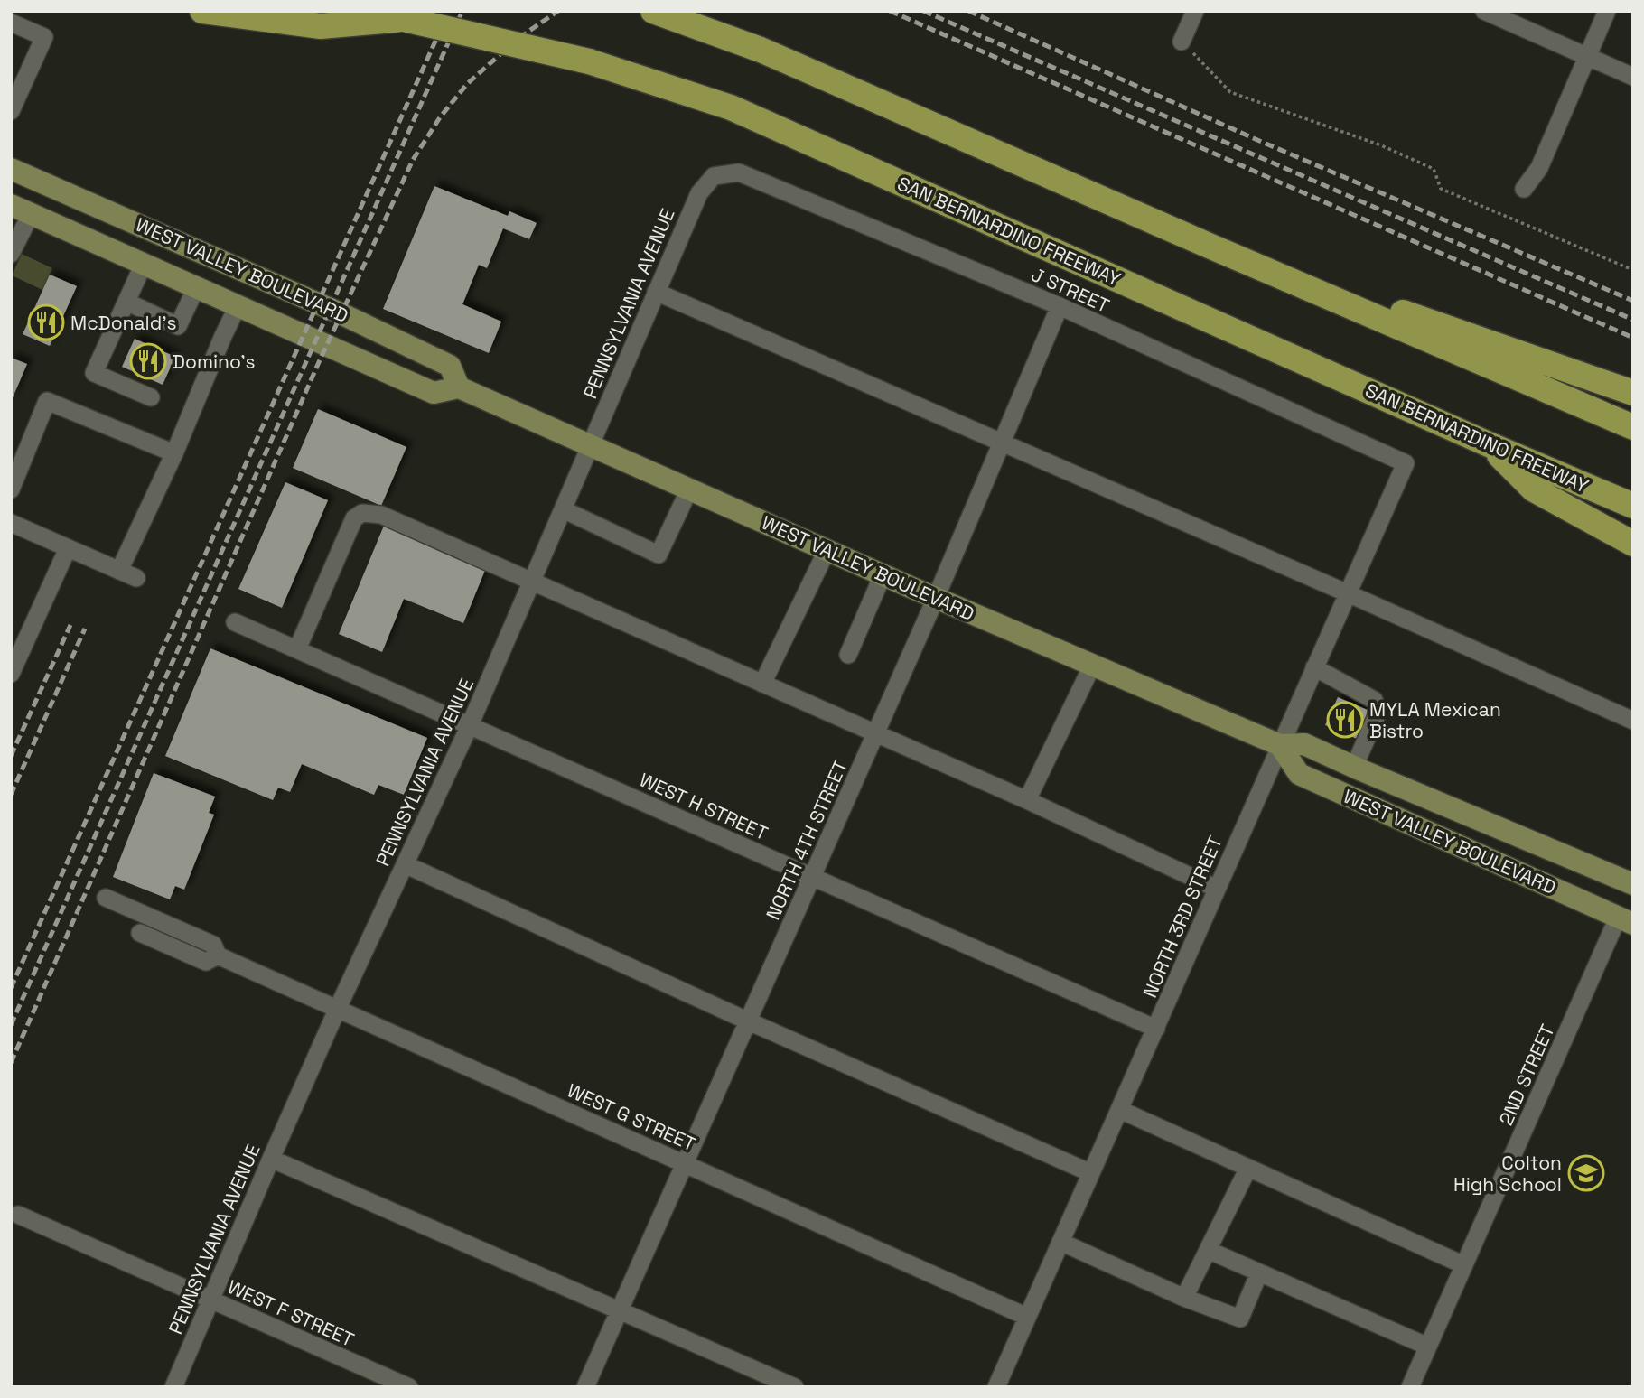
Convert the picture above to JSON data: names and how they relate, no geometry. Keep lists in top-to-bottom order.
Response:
{
  "streets": {
    "highway": ["SAN BERNARDINO FREEWAY"],
    "main road": ["WEST VALLEY BOULEVARD"],
    "street": [
      "J STREET",
      "PENNSYLVANIA AVENUE",
      "WEST H STREET",
      "NORTH 4TH STREET",
      "NORTH 3RD STREET",
      "2ND STREET",
      "WEST G STREET",
      "WEST F STREET"
    ]
  },
  "crossings": [
    ["WEST VALLEY BOULEVARD", "PENNSYLVANIA AVENUE"],
    ["WEST VALLEY BOULEVARD", "NORTH 4TH STREET"],
    ["WEST VALLEY BOULEVARD", "NORTH 3RD STREET"],
    ["WEST VALLEY BOULEVARD", "2ND STREET"],
    ["J STREET", "PENNSYLVANIA AVENUE"],
    ["J STREET", "NORTH 4TH STREET"],
    ["J STREET", "NORTH 3RD STREET"],
    ["PENNSYLVANIA AVENUE", "WEST H STREET"],
    ["PENNSYLVANIA AVENUE", "WEST G STREET"],
    ["PENNSYLVANIA AVENUE", "WEST F STREET"],
    ["WEST H STREET", "NORTH 4TH STREET"],
    ["WEST H STREET", "NORTH 3RD STREET"],
    ["NORTH 4TH STREET", "WEST G STREET"],
    ["NORTH 3RD STREET", "WEST G STREET"]
  ],
  "places": {
    "restaurant": ["McDonald's", "Domino's", "MYLA Mexican Bistro"],
    "school or university": ["Colton High School"]
  }
}
